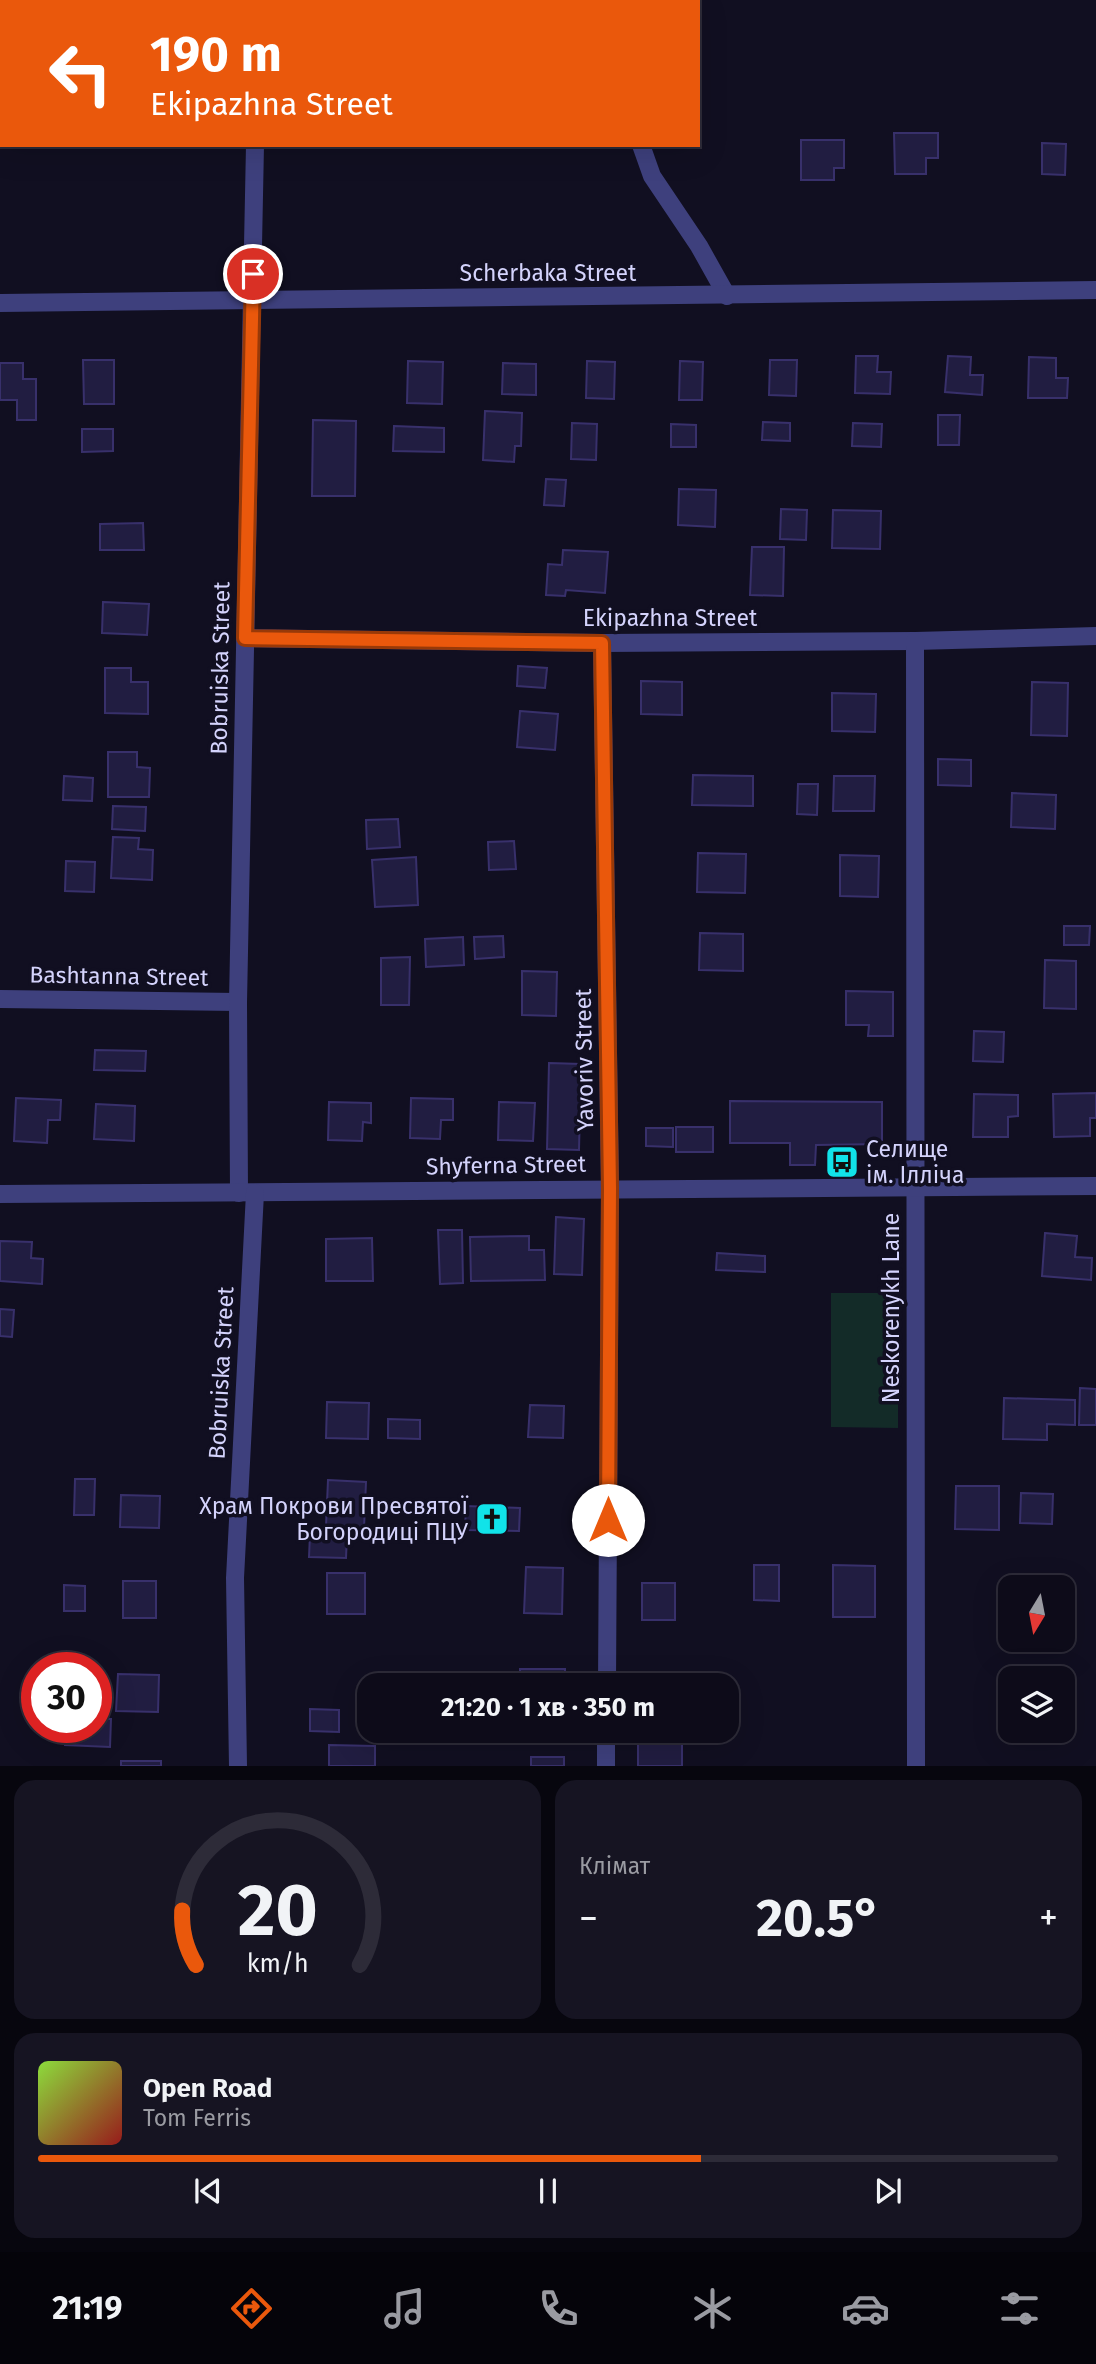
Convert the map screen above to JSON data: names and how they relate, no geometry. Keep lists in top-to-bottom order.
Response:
{
  "streets": {
    "street": [
      "Scherbaka Street",
      "Ekipazhna Street",
      "Bobruiska Street",
      "Bashtanna Street",
      "Yavoriv Street",
      "Shyferna Street",
      "Neskorenykh Lane"
    ]
  },
  "crossings": [
    ["Scherbaka Street", "Bobruiska Street"],
    ["Ekipazhna Street", "Bobruiska Street"],
    ["Ekipazhna Street", "Yavoriv Street"],
    ["Ekipazhna Street", "Neskorenykh Lane"],
    ["Bobruiska Street", "Bashtanna Street"],
    ["Bobruiska Street", "Shyferna Street"],
    ["Yavoriv Street", "Shyferna Street"],
    ["Shyferna Street", "Neskorenykh Lane"]
  ],
  "places": {
    "bus stop": ["Селище ім. Ілліча"],
    "church": ["Храм Покрови Пресвятої Богородиці ПЦУ"]
  },
  "north": "bottom",
  "page": {
    "turn": ["190 m", "Ekipazhna Street"],
    "limit": "30",
    "trip": "21:20 · 1 хв · 350 m",
    "tile": "Клімат",
    "heat": ["−", "20.5°", "+"],
    "song": ["Open Road", "Tom Ferris"],
    "tabs": "21:19",
    "gauge": ["20", "km/h"]
  }
}
